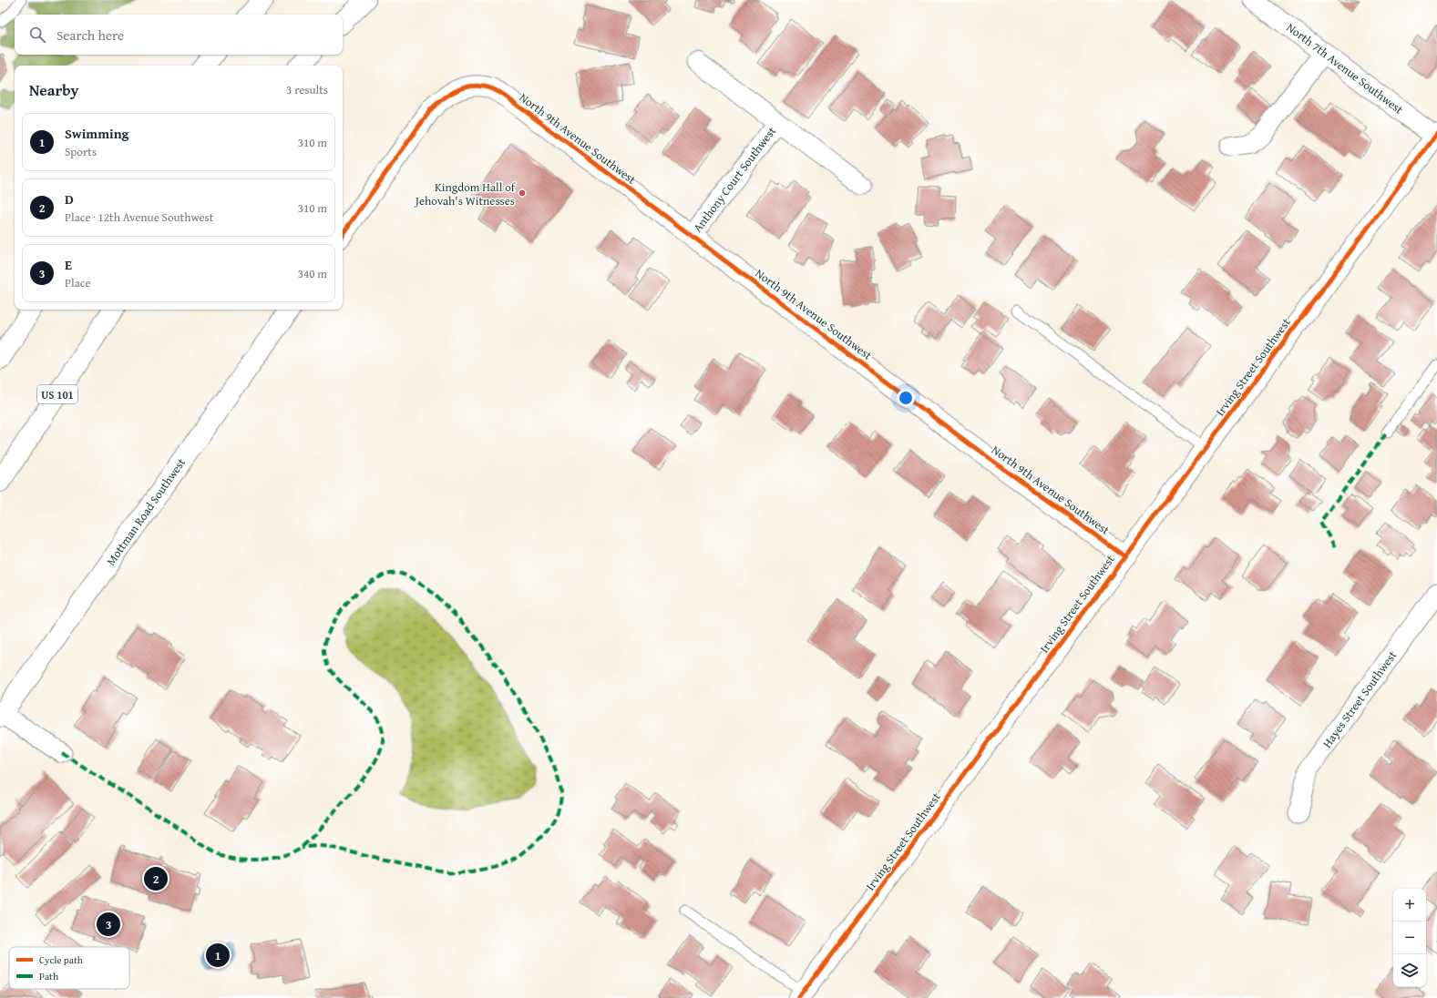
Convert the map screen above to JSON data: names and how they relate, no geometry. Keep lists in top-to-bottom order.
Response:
{
  "streets": {
    "main road": [
      "North 9th Avenue Southwest",
      "Irving Street Southwest",
      "US 101",
      "Mottman Road Southwest"
    ],
    "street": ["North 7th Avenue Southwest", "Anthony Court Southwest", "Hayes Street Southwest"]
  },
  "crossings": [
    ["North 7th Avenue Southwest", "Irving Street Southwest"],
    ["North 9th Avenue Southwest", "Anthony Court Southwest"],
    ["North 9th Avenue Southwest", "Irving Street Southwest"]
  ],
  "places": ["Kingdom Hall of Jehovah's Witnesses"],
  "legend": ["Cycle path", "Path"],
  "page": {
    "search": "Search here",
    "heading": ["Nearby", "3 results"],
    "list": [
      {
        "mark": "1",
        "name": "Swimming",
        "note": "Sports",
        "value": "310 m"
      },
      {
        "mark": "2",
        "name": "D",
        "note": "Place · 12th Avenue Southwest",
        "value": "310 m"
      },
      {
        "mark": "3",
        "name": "E",
        "note": "Place",
        "value": "340 m"
      }
    ],
    "pins": ["2", "3", "1"],
    "map_buttons": ["+", "−"]
  }
}
